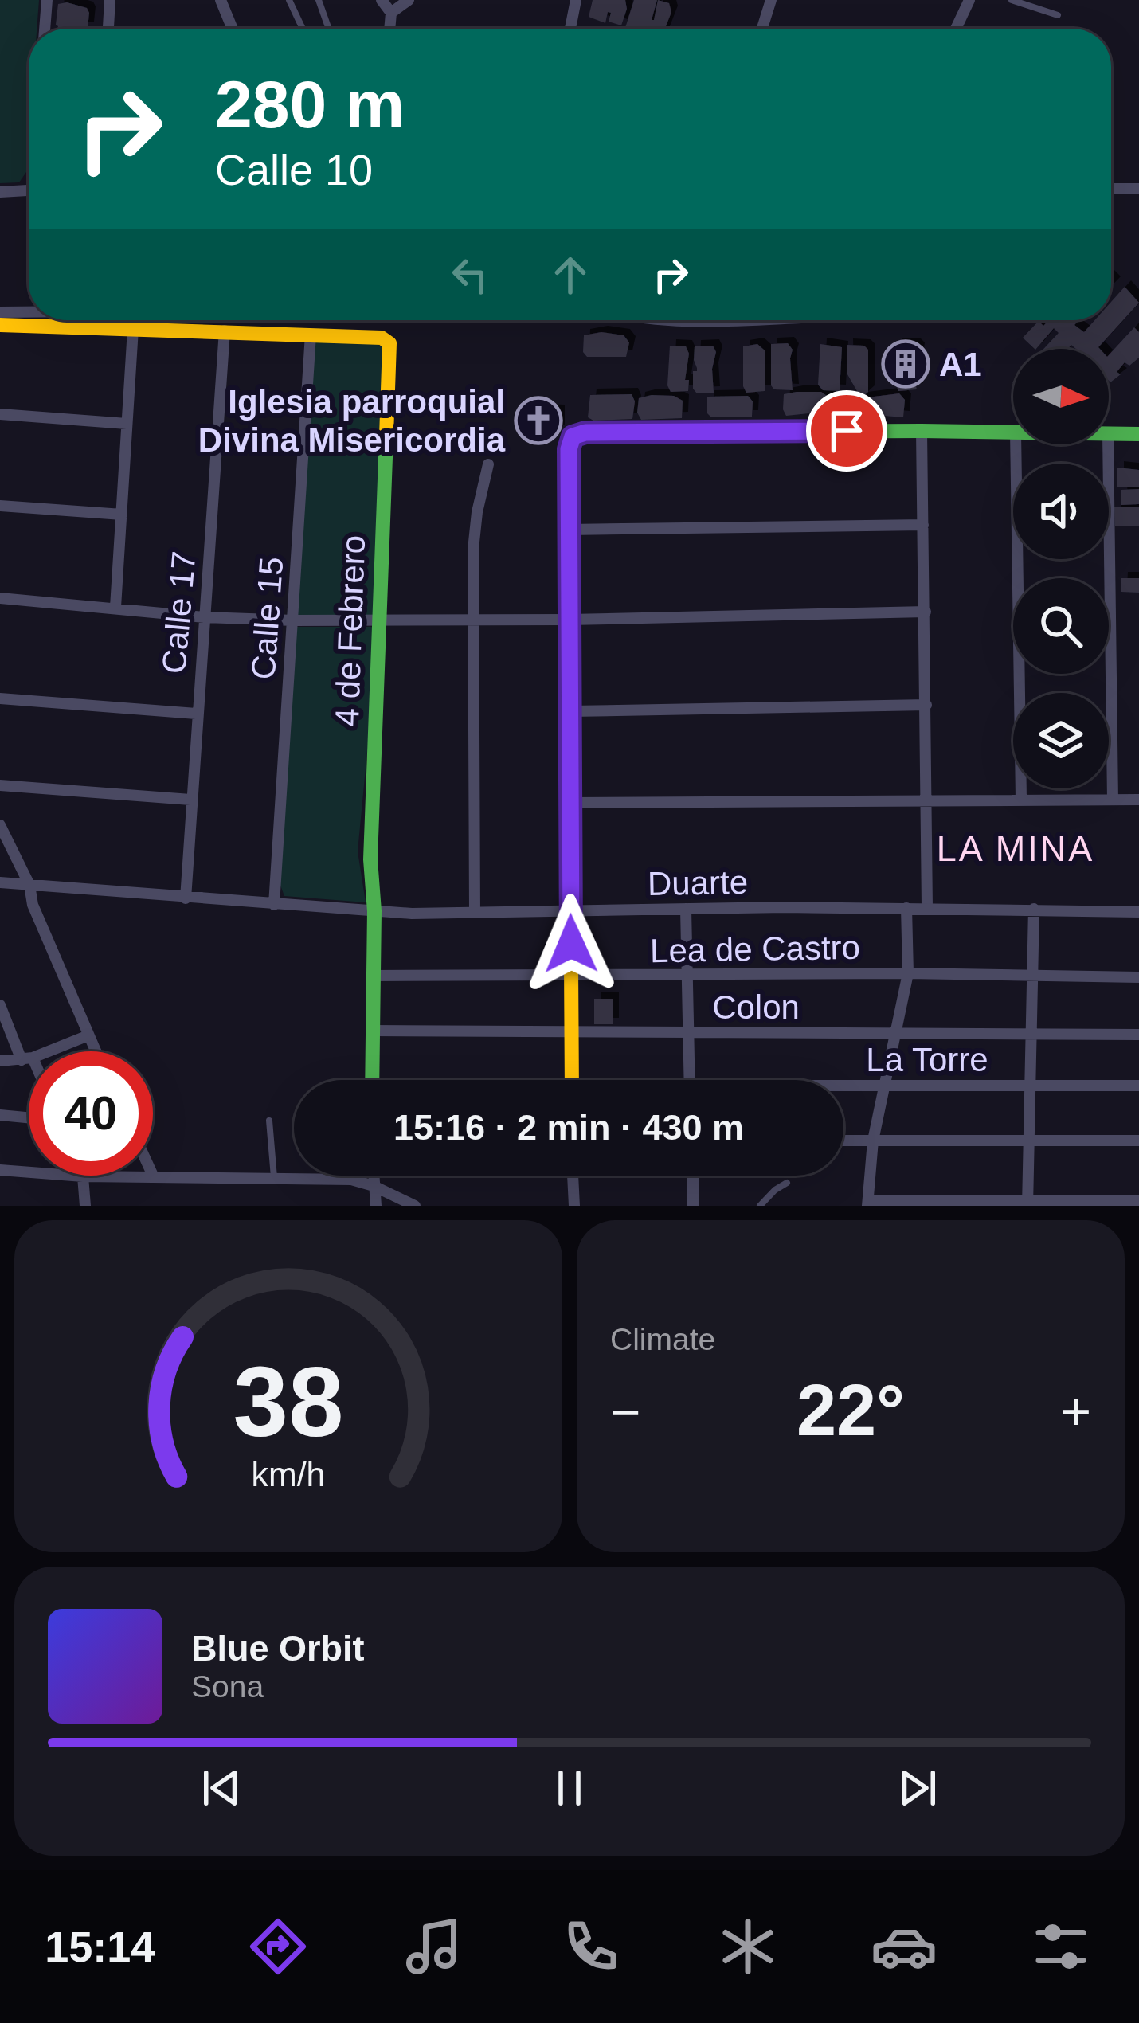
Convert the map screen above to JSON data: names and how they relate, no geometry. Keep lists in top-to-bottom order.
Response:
{
  "streets": {
    "street": [
      "Calle 17",
      "Calle 15",
      "4 de Febrero",
      "Duarte",
      "Lea de Castro",
      "Colon",
      "La Torre"
    ]
  },
  "crossings": [
    ["Calle 17", "Duarte"],
    ["Calle 15", "4 de Febrero"],
    ["Calle 15", "Duarte"],
    ["4 de Febrero", "Duarte"],
    ["4 de Febrero", "Lea de Castro"],
    ["4 de Febrero", "Colon"]
  ],
  "districts": ["LA MINA"],
  "places": {
    "building": ["A1"],
    "church": ["Iglesia parroquial Divina Misericordia"]
  },
  "north": "right",
  "page": {
    "turn": ["280 m", "Calle 10"],
    "limit": "40",
    "trip": "15:16 · 2 min · 430 m",
    "tile": "Climate",
    "heat": ["−", "22°", "+"],
    "song": ["Blue Orbit", "Sona"],
    "tabs": "15:14",
    "gauge": ["38", "km/h"]
  }
}
